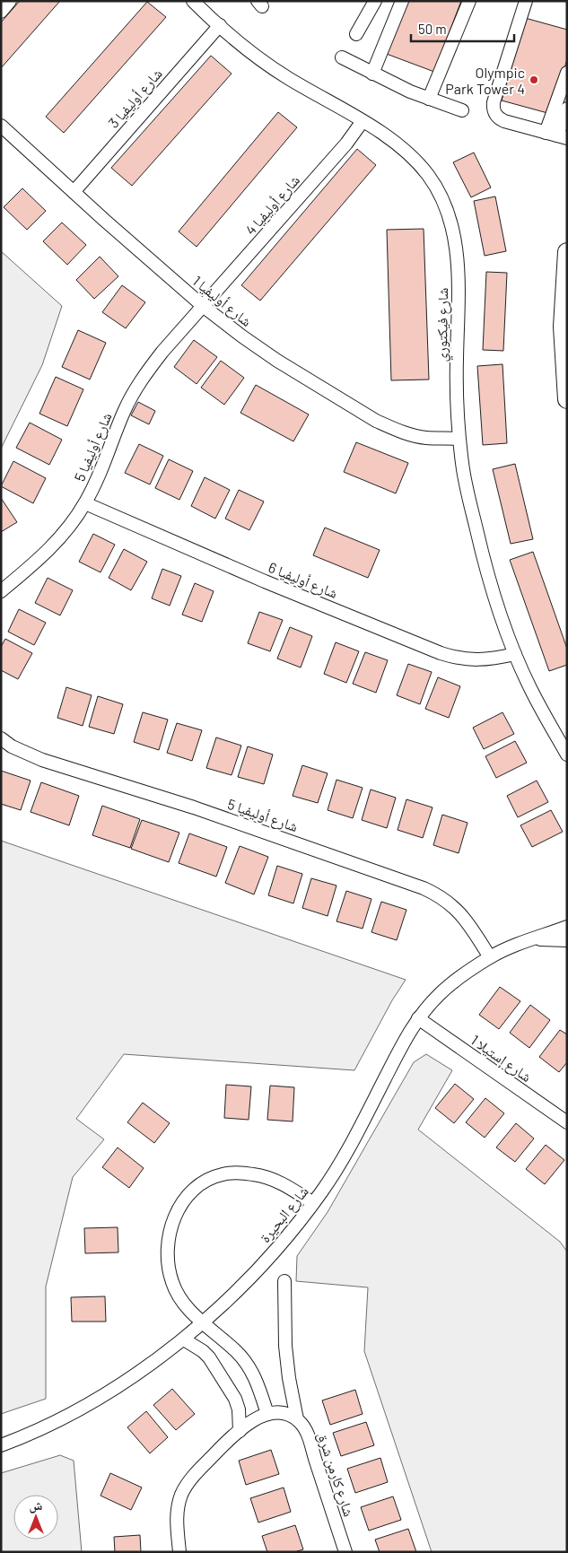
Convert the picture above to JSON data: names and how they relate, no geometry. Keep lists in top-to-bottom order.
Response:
{
  "streets": {
    "street": [
      "شارع أوليفيا 3",
      "شارع أوليفيا 4",
      "شارع أوليفيا 1",
      "شارع فيكتوري",
      "شارع أوليفيا 5",
      "شارع أوليفيا 6",
      "شارع إستيلا 1",
      "شارع البحيرة",
      "شارع كارمن شرق"
    ]
  },
  "crossings": [
    ["شارع أوليفيا 3", "شارع أوليفيا 1"],
    ["شارع أوليفيا 3", "شارع فيكتوري"],
    ["شارع أوليفيا 4", "شارع أوليفيا 1"],
    ["شارع أوليفيا 4", "شارع فيكتوري"],
    ["شارع أوليفيا 4", "شارع أوليفيا 5"],
    ["شارع أوليفيا 1", "شارع فيكتوري"],
    ["شارع أوليفيا 1", "شارع أوليفيا 5"],
    ["شارع فيكتوري", "شارع أوليفيا 6"],
    ["شارع أوليفيا 5", "شارع أوليفيا 6"],
    ["شارع أوليفيا 5", "شارع البحيرة"],
    ["شارع إستيلا 1", "شارع البحيرة"]
  ],
  "places": ["Olympic Park Tower 4"],
  "scale_bar": "50 m",
  "north": "top"
}
